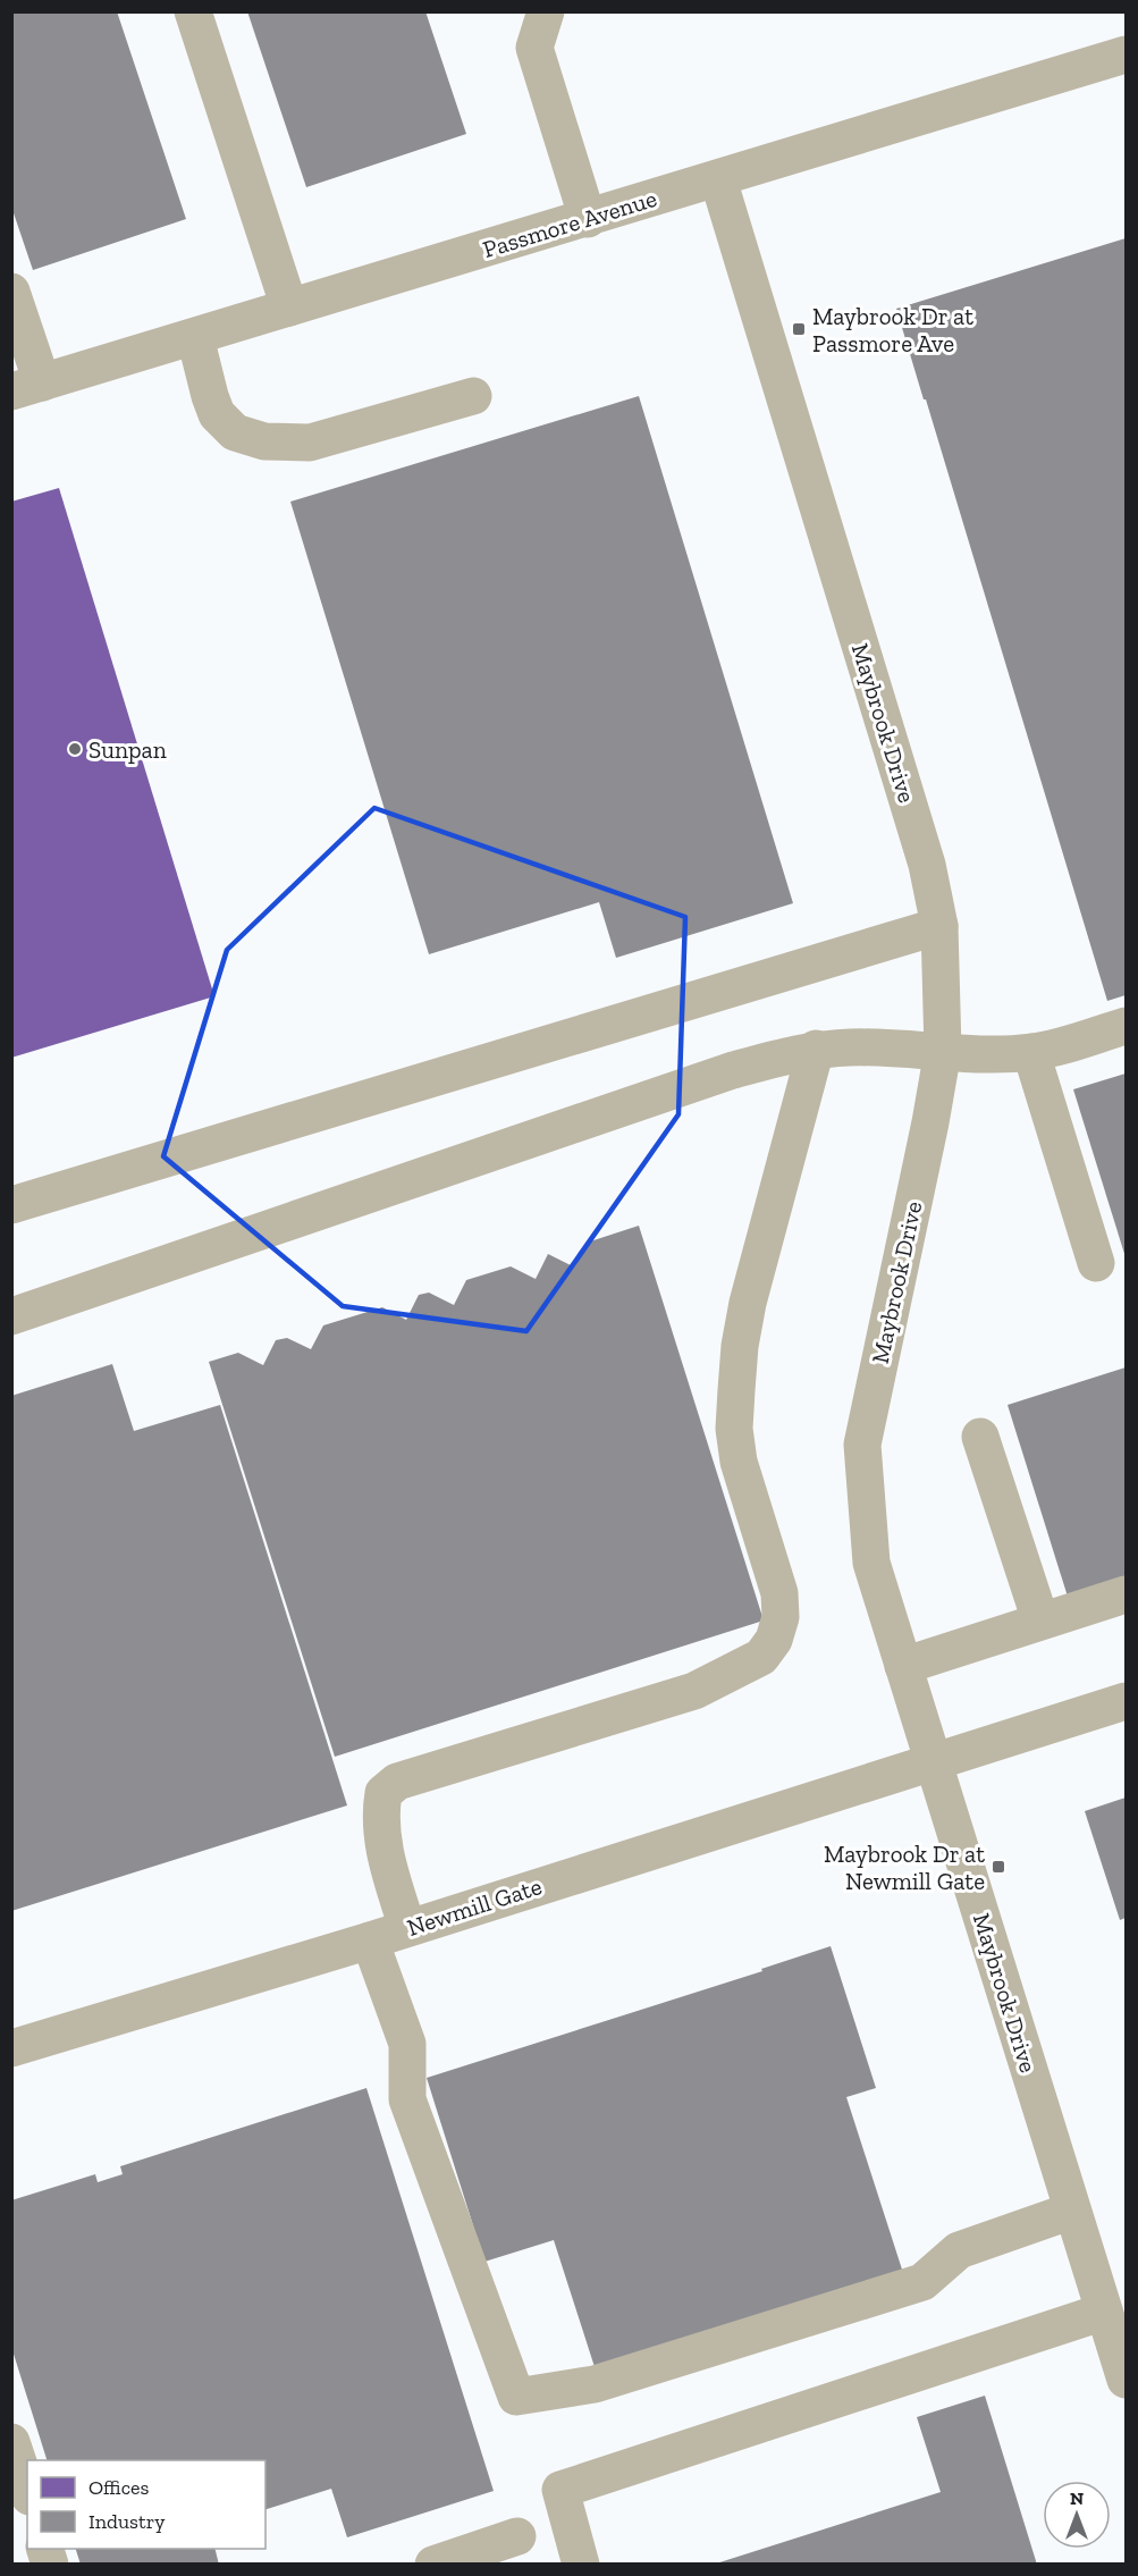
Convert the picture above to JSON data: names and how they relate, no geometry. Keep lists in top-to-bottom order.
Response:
{
  "streets": {
    "street": ["Passmore Avenue", "Maybrook Drive", "Newmill Gate"]
  },
  "crossings": [
    ["Passmore Avenue", "Maybrook Drive"],
    ["Maybrook Drive", "Newmill Gate"]
  ],
  "places": {
    "transit": ["Maybrook Dr at Passmore Ave", "Maybrook Dr at Newmill Gate"],
    "other": ["Sunpan"]
  },
  "legend": ["Offices", "Industry"],
  "north": "top"
}
